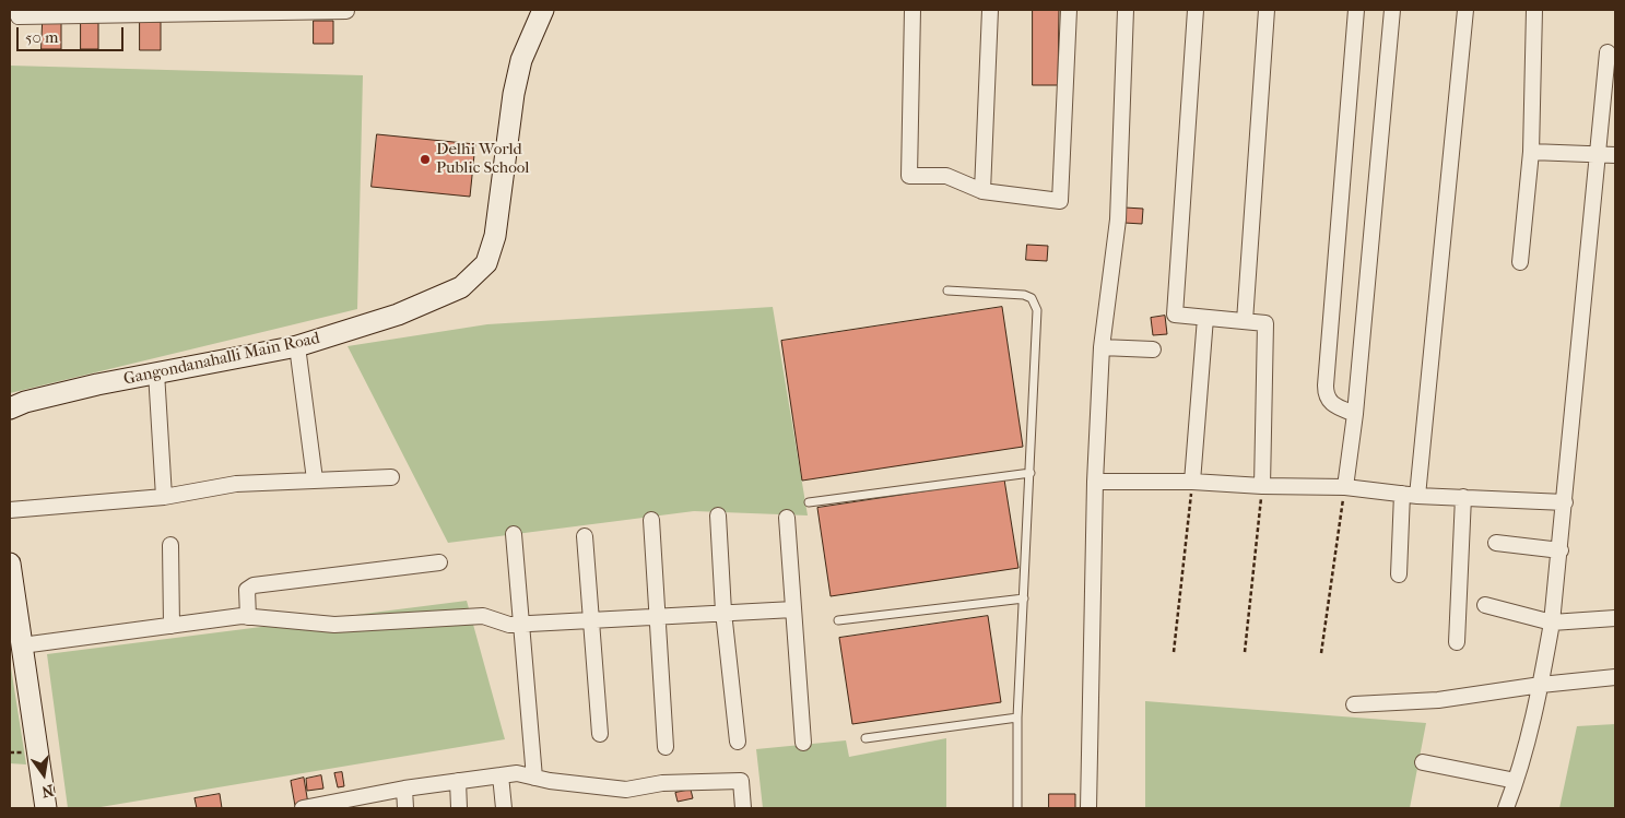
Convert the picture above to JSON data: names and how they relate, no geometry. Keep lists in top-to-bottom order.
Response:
{
  "streets": {
    "street": ["Gangondanahalli Main Road"]
  },
  "places": ["Delhi World Public School"],
  "scale_bar": "50 m",
  "north": "bottom"
}
